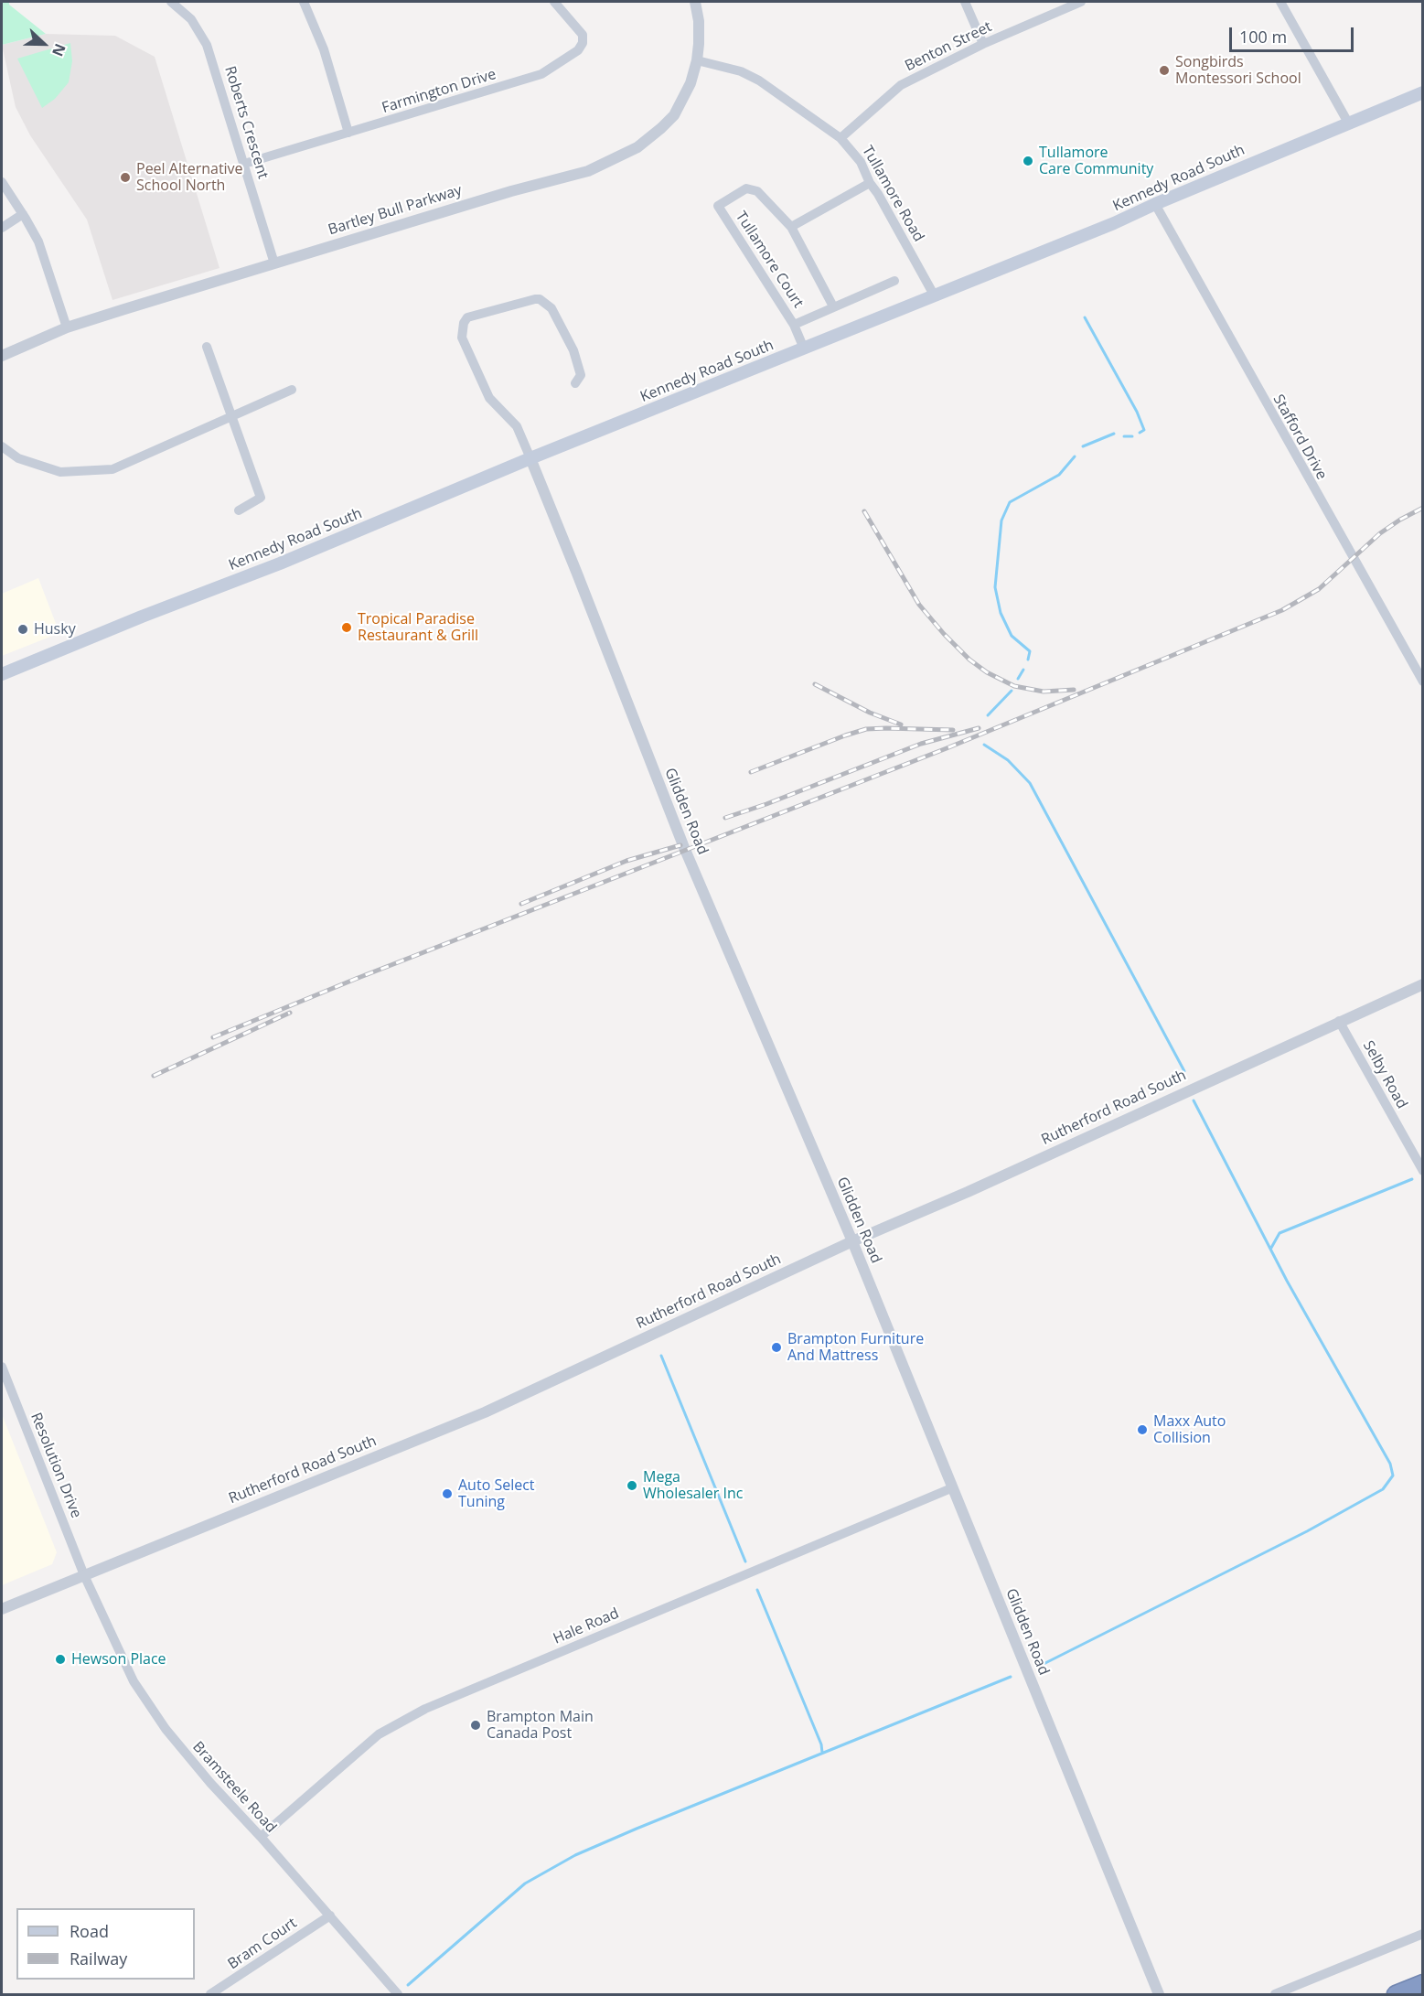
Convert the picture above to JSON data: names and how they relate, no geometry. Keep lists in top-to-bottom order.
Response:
{
  "streets": {
    "main road": ["Kennedy Road South"],
    "street": [
      "Benton Street",
      "Farmington Drive",
      "Roberts Crescent",
      "Tullamore Road",
      "Bartley Bull Parkway",
      "Tullamore Court",
      "Stafford Drive",
      "Glidden Road",
      "Selby Road",
      "Rutherford Road South",
      "Resolution Drive",
      "Hale Road",
      "Bramsteele Road",
      "Bram Court"
    ]
  },
  "crossings": [
    ["Benton Street", "Tullamore Road"],
    ["Farmington Drive", "Roberts Crescent"],
    ["Roberts Crescent", "Bartley Bull Parkway"],
    ["Kennedy Road South", "Tullamore Road"],
    ["Kennedy Road South", "Tullamore Court"],
    ["Kennedy Road South", "Stafford Drive"],
    ["Kennedy Road South", "Glidden Road"],
    ["Tullamore Road", "Bartley Bull Parkway"],
    ["Glidden Road", "Rutherford Road South"],
    ["Glidden Road", "Hale Road"],
    ["Selby Road", "Rutherford Road South"],
    ["Rutherford Road South", "Resolution Drive"],
    ["Rutherford Road South", "Bramsteele Road"],
    ["Resolution Drive", "Bramsteele Road"],
    ["Hale Road", "Bramsteele Road"],
    ["Bramsteele Road", "Bram Court"]
  ],
  "places": [
    "Songbirds Montessori School",
    "Tullamore Care Community",
    "Peel Alternative School North",
    "Tropical Paradise Restaurant & Grill",
    "Husky",
    "Brampton Furniture And Mattress",
    "Maxx Auto Collision",
    "Mega Wholesaler Inc",
    "Auto Select Tuning",
    "Hewson Place",
    "Brampton Main Canada Post"
  ],
  "legend": ["Road", "Railway"],
  "scale_bar": "100 m",
  "north": "right"
}
